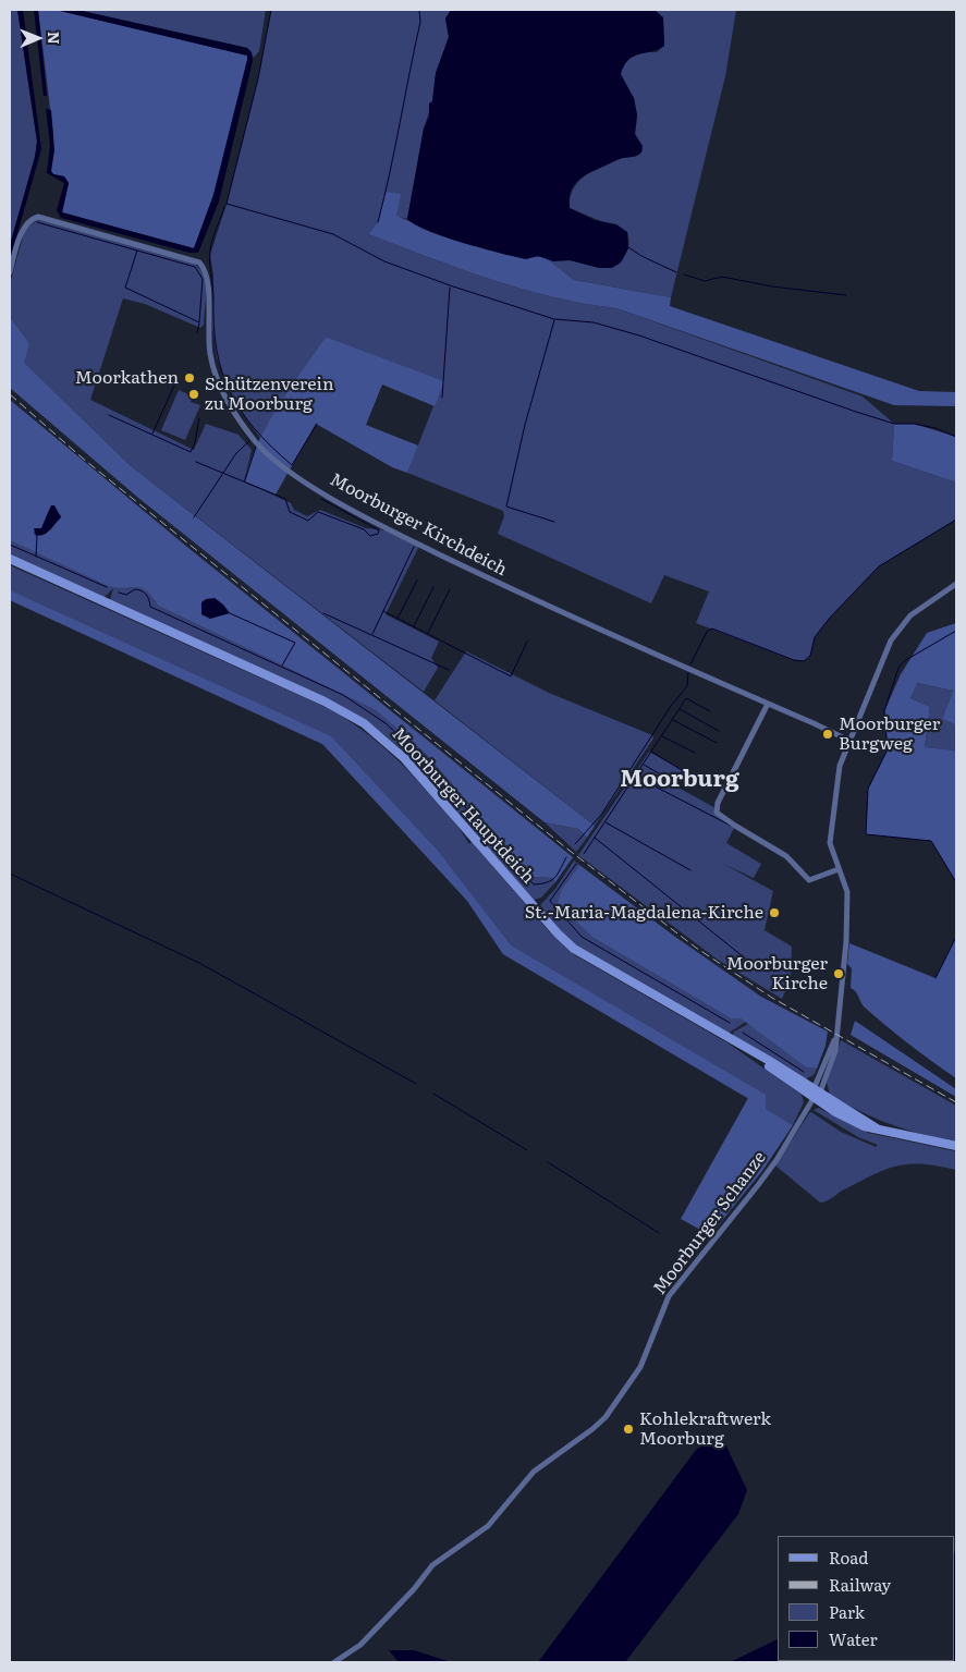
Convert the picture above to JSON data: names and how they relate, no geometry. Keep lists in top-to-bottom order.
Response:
{
  "streets": {
    "main road": ["Moorburger Hauptdeich"],
    "street": ["Moorburger Kirchdeich", "Moorburger Schanze"]
  },
  "crossings": [
    ["Moorburger Kirchdeich", "Moorburger Schanze"],
    ["Moorburger Hauptdeich", "Moorburger Schanze"]
  ],
  "districts": ["Moorburg"],
  "places": [
    "Moorkathen",
    "Schützenverein zu Moorburg",
    "Moorburger Burgweg",
    "St.-Maria-Magdalena-Kirche",
    "Moorburger Kirche",
    "Kohlekraftwerk Moorburg"
  ],
  "legend": [
    "Road",
    "Railway",
    "Park",
    "Water"
  ],
  "north": "right"
}
